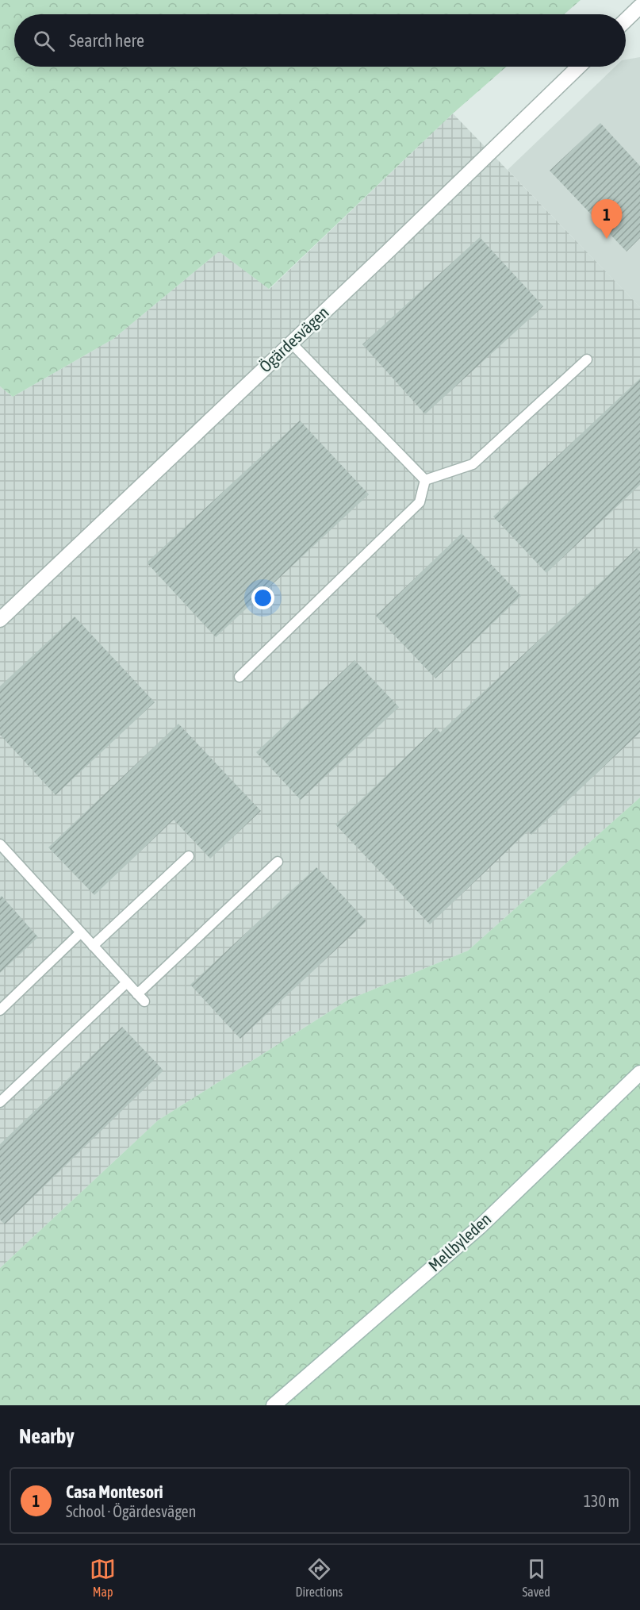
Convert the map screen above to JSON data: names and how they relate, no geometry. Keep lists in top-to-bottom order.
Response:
{
  "streets": {
    "street": ["Ögärdesvägen", "Mellbyleden"]
  },
  "page": {
    "search": "Search here",
    "pins": "1",
    "heading": "Nearby",
    "list": [
      {
        "mark": "1",
        "name": "Casa Montesori",
        "note": "School · Ögärdesvägen",
        "value": "130 m"
      }
    ],
    "nav": ["Map", "Directions", "Saved"]
  }
}
